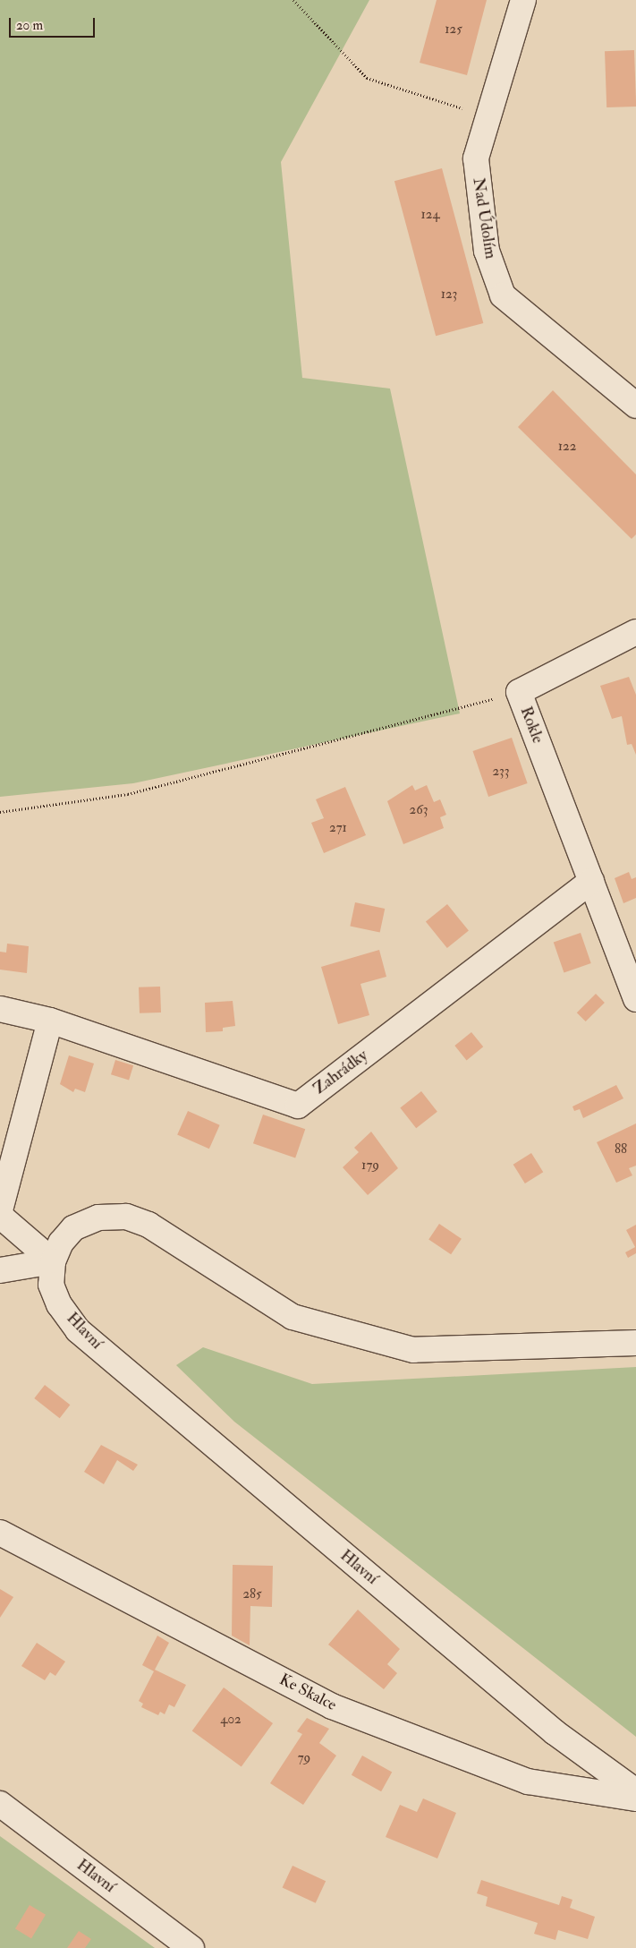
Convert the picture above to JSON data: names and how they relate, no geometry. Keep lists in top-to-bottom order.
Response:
{
  "streets": {
    "street": [
      "Nad Údolím",
      "Rokle",
      "Zahrádky",
      "Hlavní",
      "Ke Skalce"
    ]
  },
  "crossings": [
    ["Rokle", "Zahrádky"]
  ],
  "house_numbers": [
    "125",
    "124",
    "123",
    "122",
    "233",
    "263",
    "271",
    "88",
    "179",
    "285",
    "402",
    "79"
  ],
  "scale_bar": "20 m"
}
